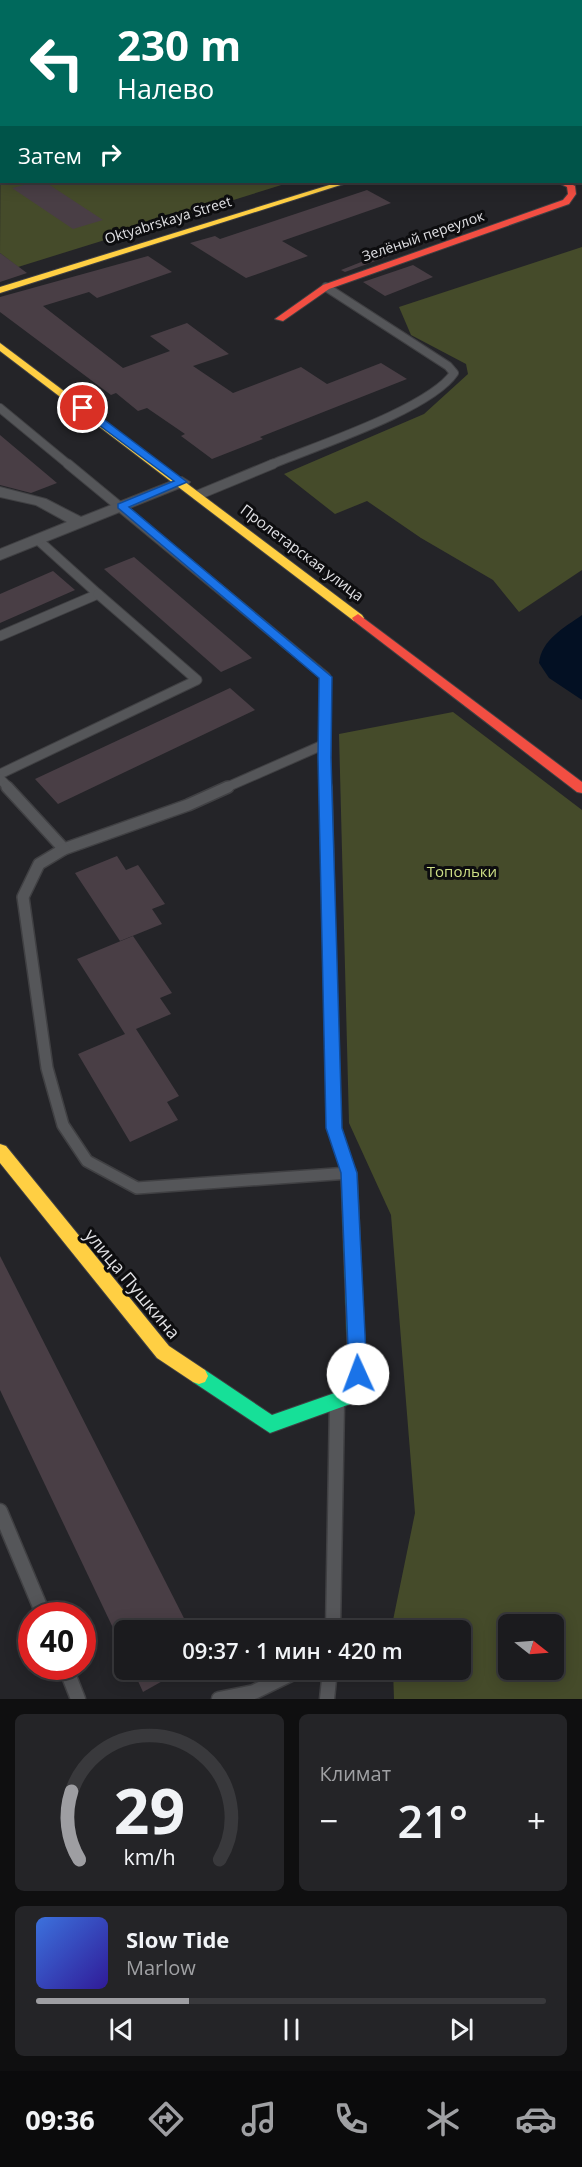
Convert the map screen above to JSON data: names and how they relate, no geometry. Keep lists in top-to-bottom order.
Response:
{
  "streets": {
    "street": [
      "Oktyabrskaya Street",
      "Зелёный переулок",
      "Пролетарская улица",
      "улица Пушкина"
    ]
  },
  "parks": ["Топольки"],
  "north": "right",
  "page": {
    "turn": ["230 m", "Налево"],
    "then": "Затем",
    "limit": "40",
    "trip": "09:37 · 1 мин · 420 m",
    "tile": "Климат",
    "heat": ["−", "21°", "+"],
    "song": ["Slow Tide", "Marlow"],
    "tabs": "09:36",
    "gauge": ["29", "km/h"]
  }
}
